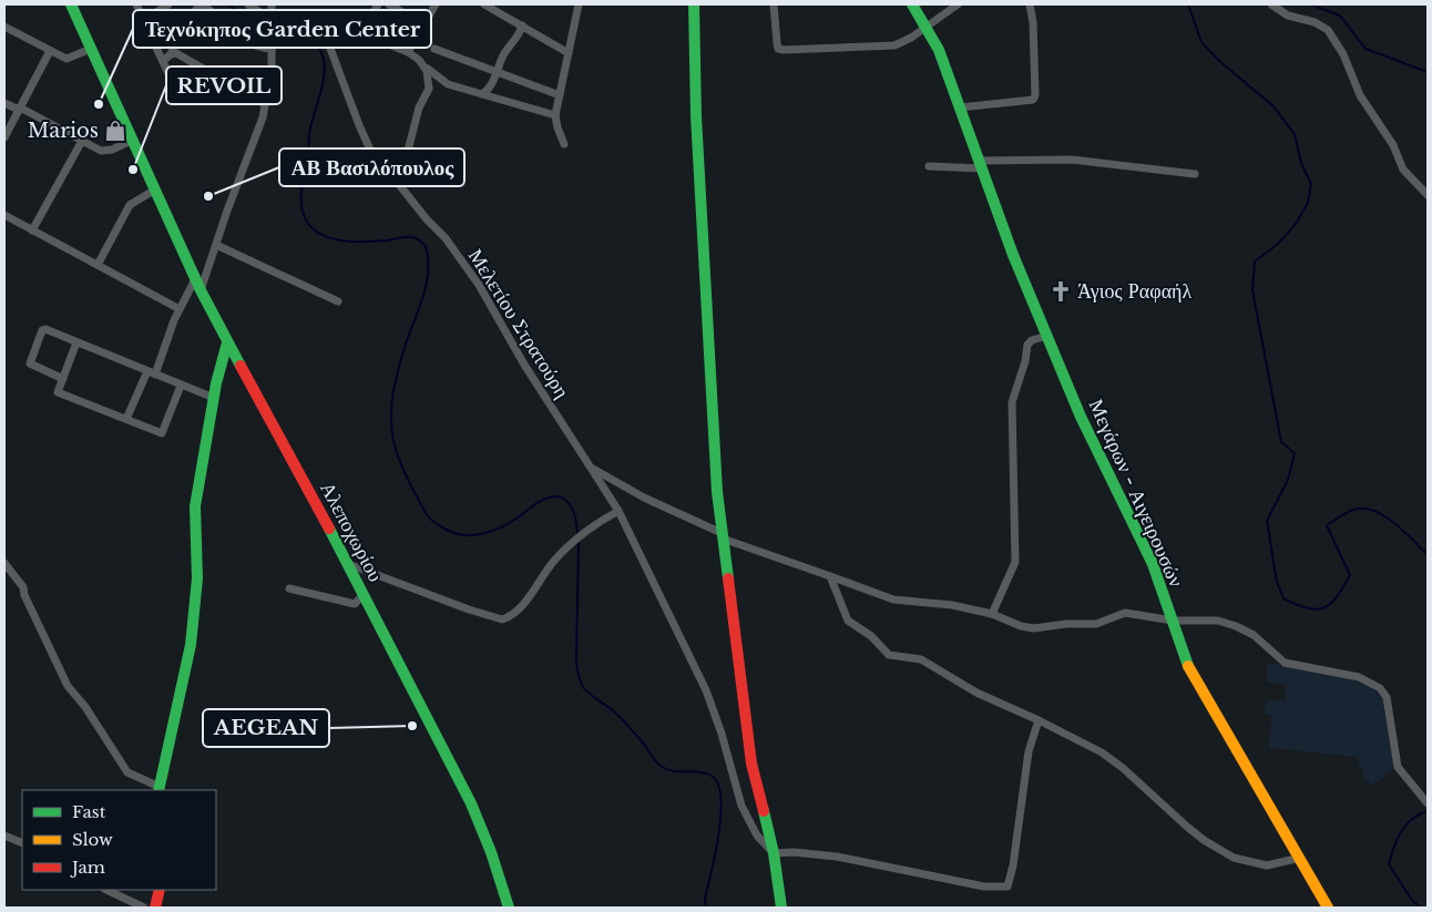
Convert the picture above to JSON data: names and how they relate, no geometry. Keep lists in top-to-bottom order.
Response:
{
  "streets": {
    "main road": ["Μεγάρων - Αιγειρουσών", "Αλεποχωρίου"],
    "street": ["Μελετίου Στρατούρη"]
  },
  "places": {
    "other": [
      "Τεχνόκηπος Garden Center",
      "REVOIL",
      "ΑΒ Βασιλόπουλος",
      "AEGEAN"
    ],
    "shop": ["Marios"],
    "church": ["Άγιος Ραφαήλ"]
  },
  "legend": ["Fast", "Slow", "Jam"]
}
